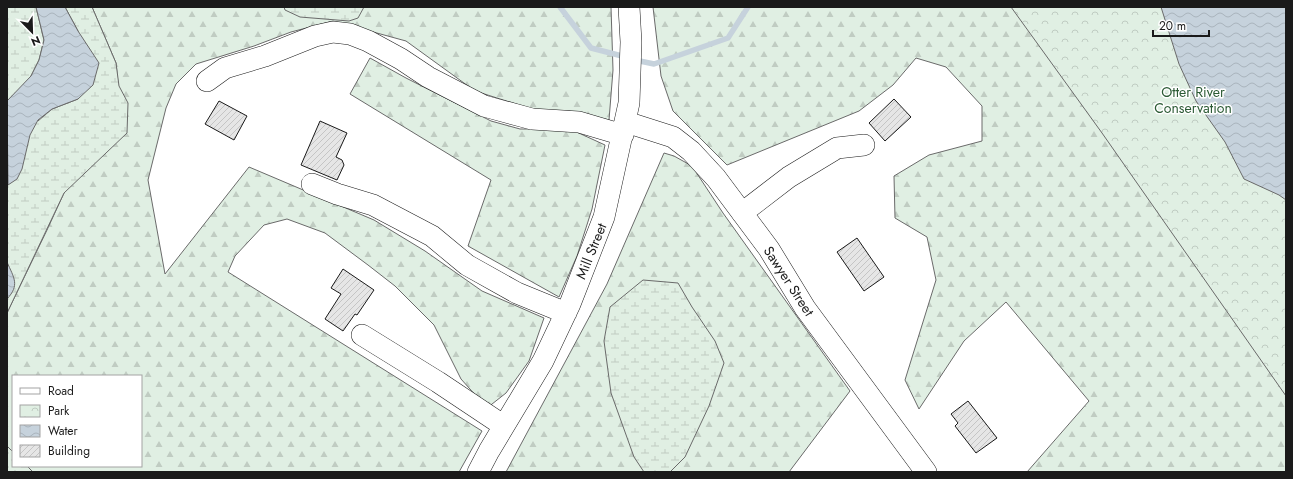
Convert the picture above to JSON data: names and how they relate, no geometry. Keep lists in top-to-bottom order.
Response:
{
  "streets": {
    "street": ["Mill Street", "Sawyer Street"]
  },
  "crossings": [
    ["Mill Street", "Sawyer Street"]
  ],
  "parks": ["Otter River Conservation"],
  "legend": [
    "Road",
    "Park",
    "Water",
    "Building"
  ],
  "scale_bar": "20 m",
  "north": "bottom right"
}
